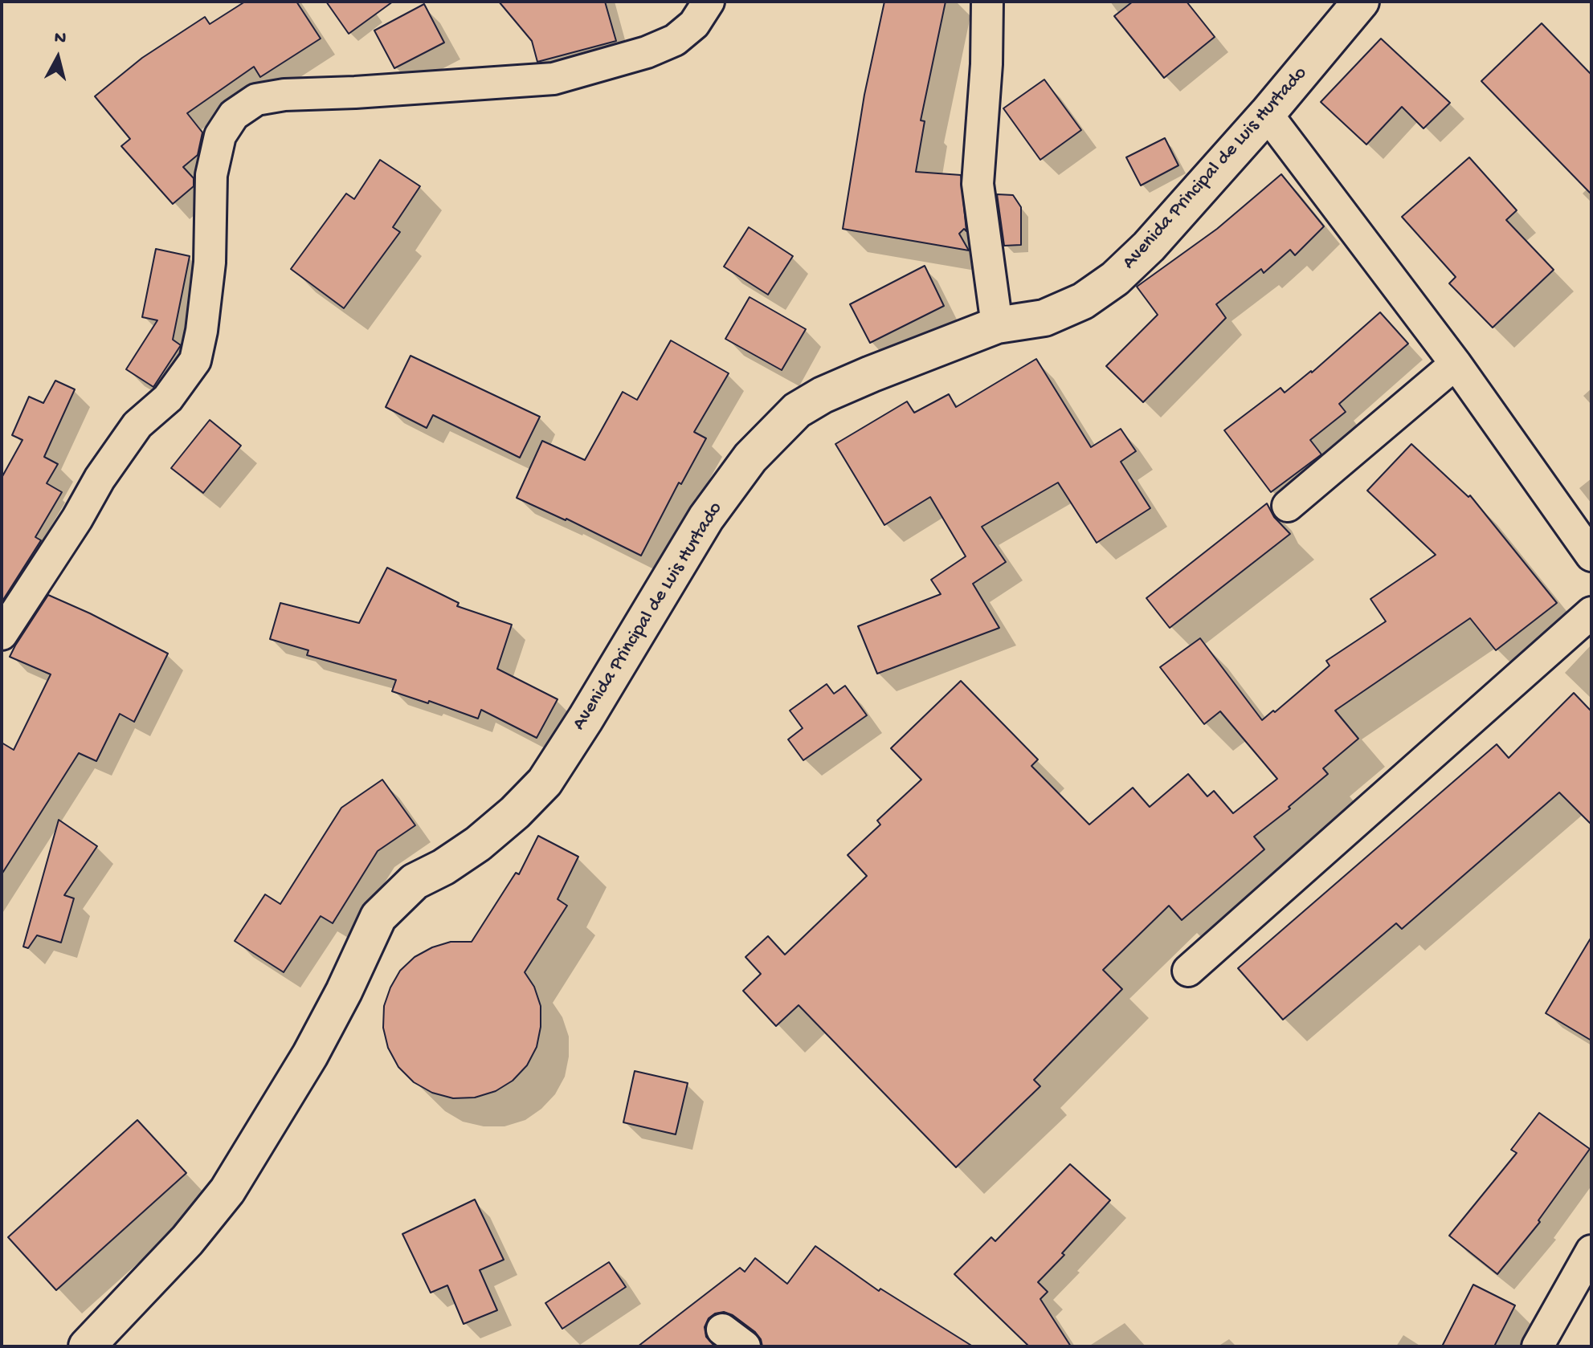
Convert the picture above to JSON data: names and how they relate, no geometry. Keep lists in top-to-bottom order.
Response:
{
  "streets": {
    "street": ["Avenida Principal de Luis Hurtado"]
  },
  "north": "top"
}
